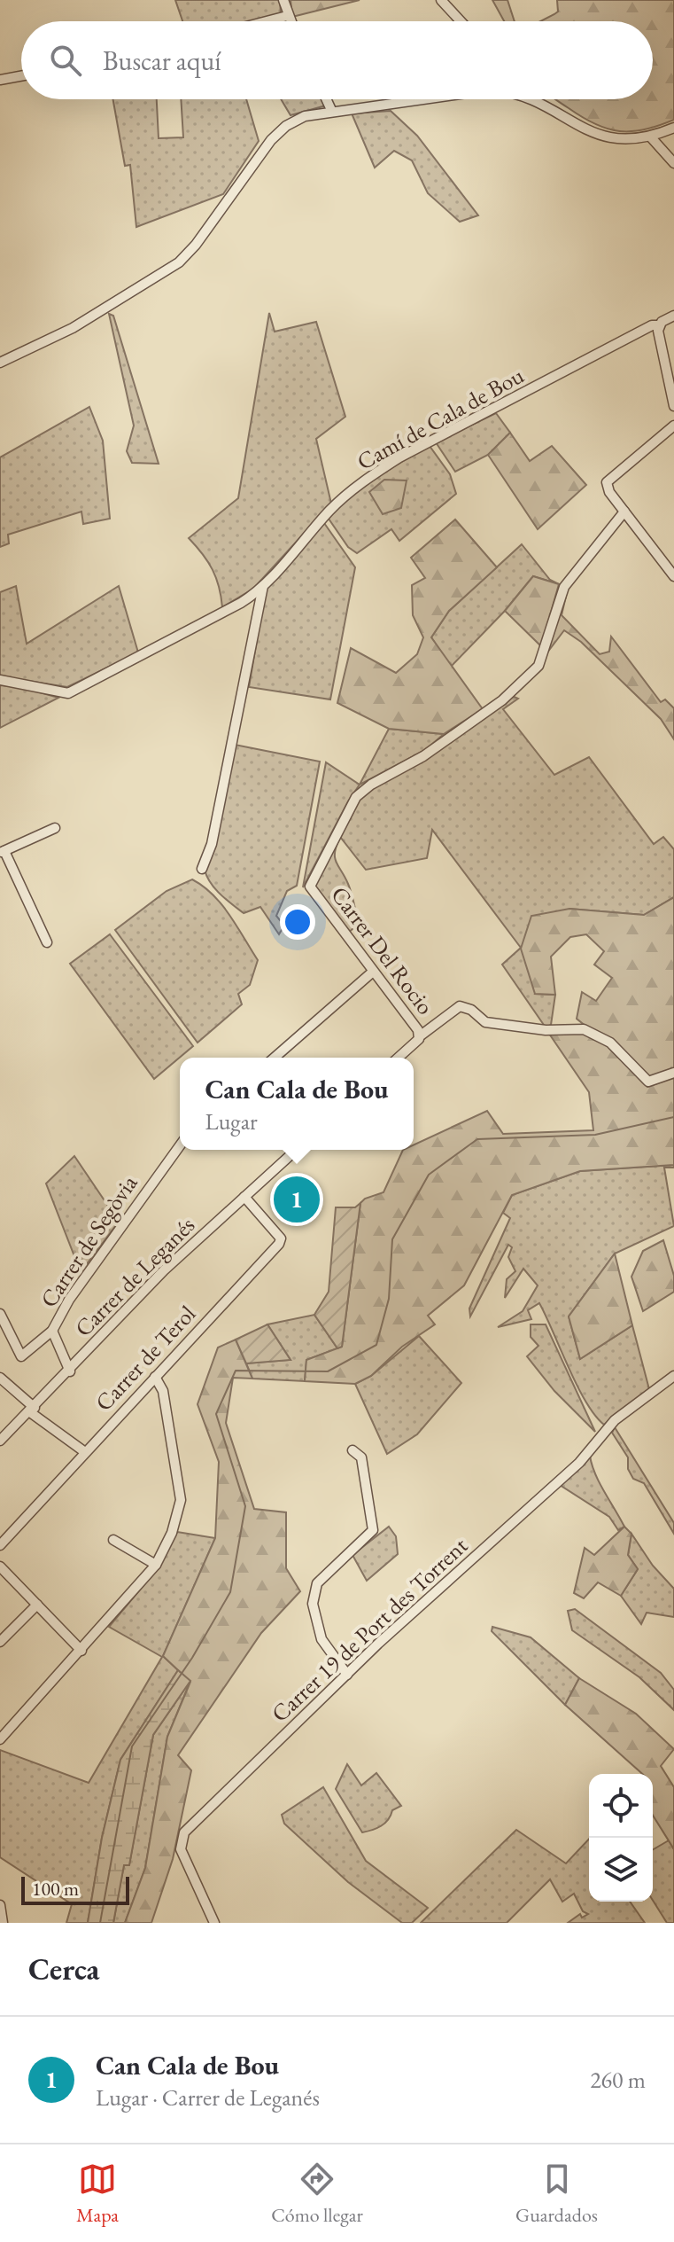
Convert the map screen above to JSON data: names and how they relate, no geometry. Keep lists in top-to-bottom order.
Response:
{
  "streets": {
    "street": [
      "Camí de Cala de Bou",
      "Carrer Del Rocio",
      "Carrer de Segòvia",
      "Carrer de Leganés",
      "Carrer de Terol",
      "Carrer 19 de Port des Torrent"
    ]
  },
  "crossings": [
    ["Carrer de Leganés", "Carrer de Terol"]
  ],
  "scale_bar": "100 m",
  "page": {
    "search": "Buscar aquí",
    "popup": ["Can Cala de Bou", "Lugar"],
    "pins": "1",
    "scale": "100 m",
    "heading": "Cerca",
    "list": [
      {
        "mark": "1",
        "name": "Can Cala de Bou",
        "note": "Lugar · Carrer de Leganés",
        "value": "260 m"
      }
    ],
    "nav": ["Mapa", "Cómo llegar", "Guardados"]
  }
}
